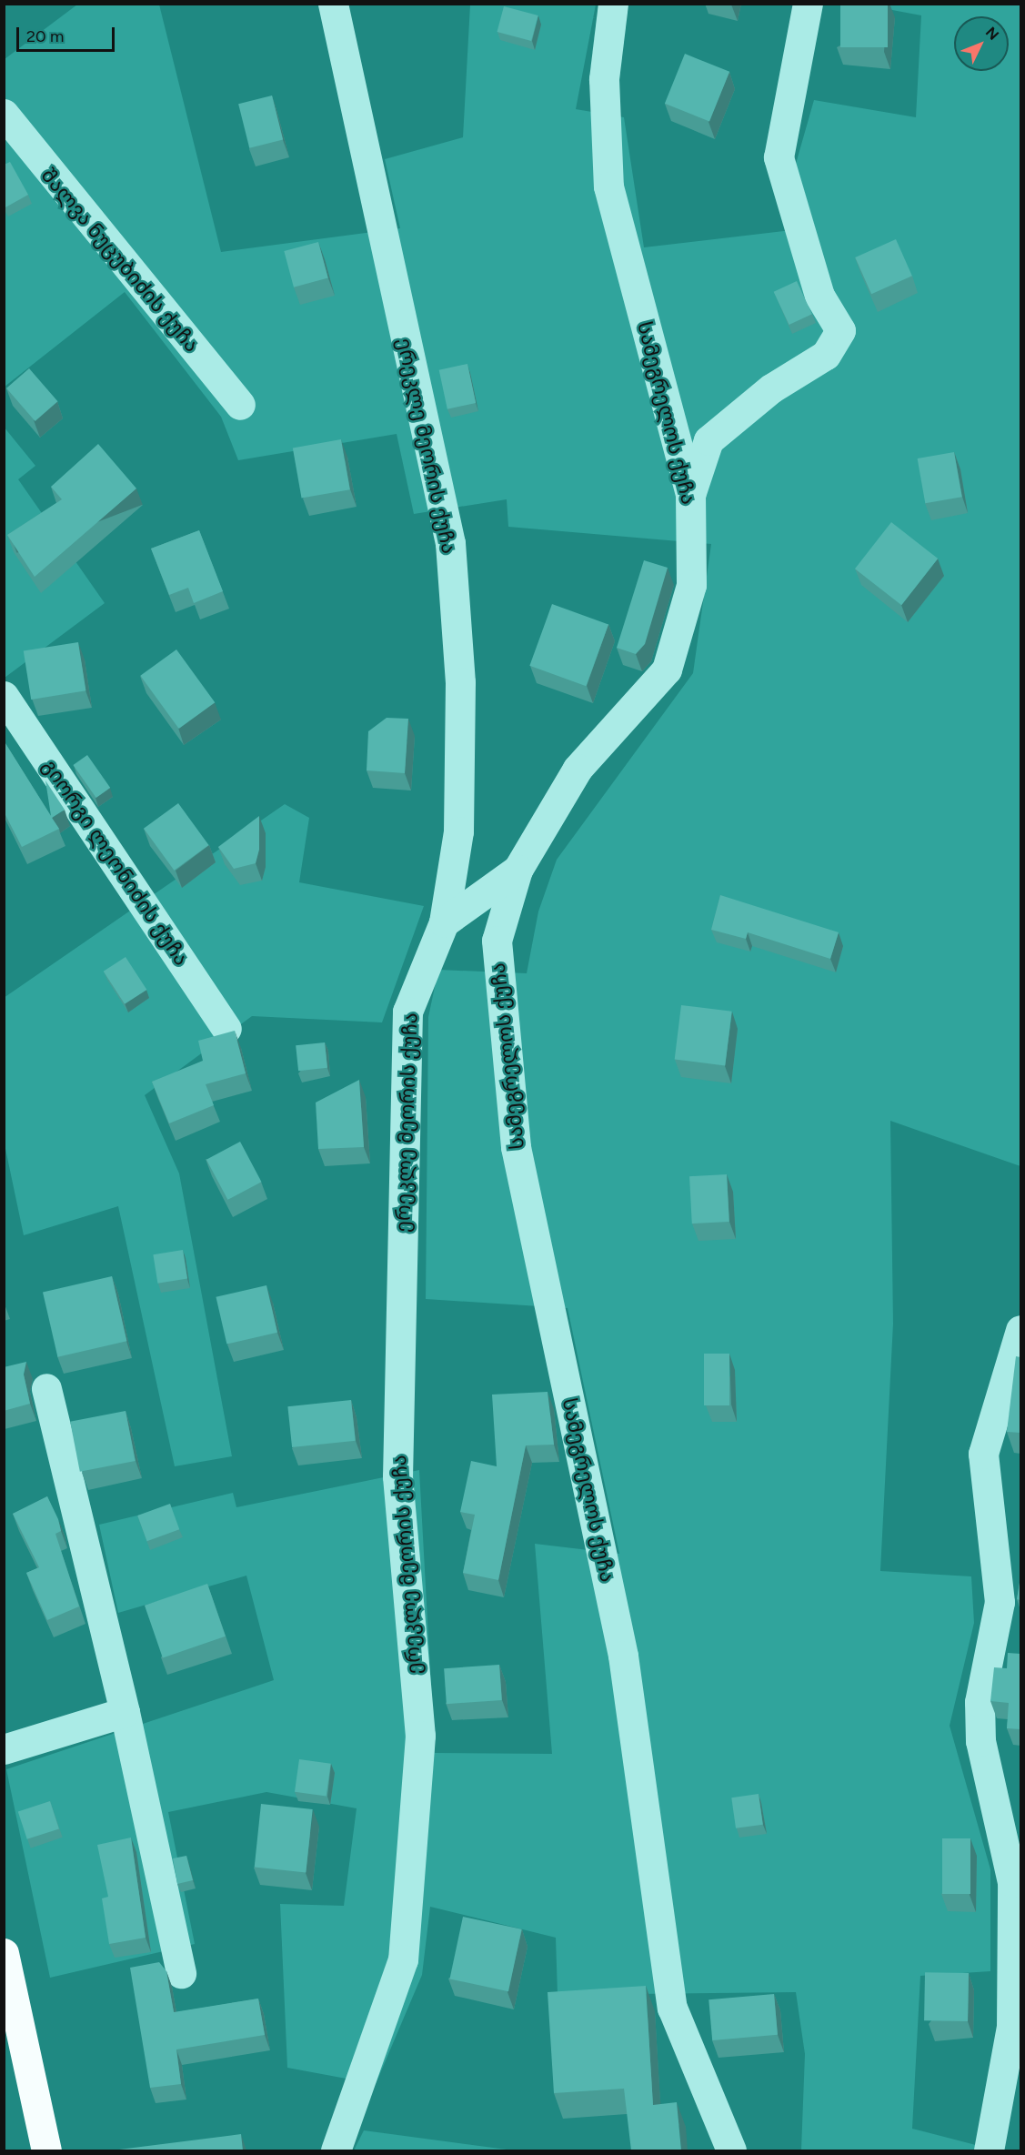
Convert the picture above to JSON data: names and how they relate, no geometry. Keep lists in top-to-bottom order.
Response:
{
  "streets": {
    "street": [
      "შალვა ნუცუბიძის ქუჩა",
      "სამეგრელოს ქუჩა",
      "ერეკლე მეორის ქუჩა",
      "გიორგი ლეონიძის ქუჩა"
    ]
  },
  "scale_bar": "20 m",
  "north": "top right"
}
